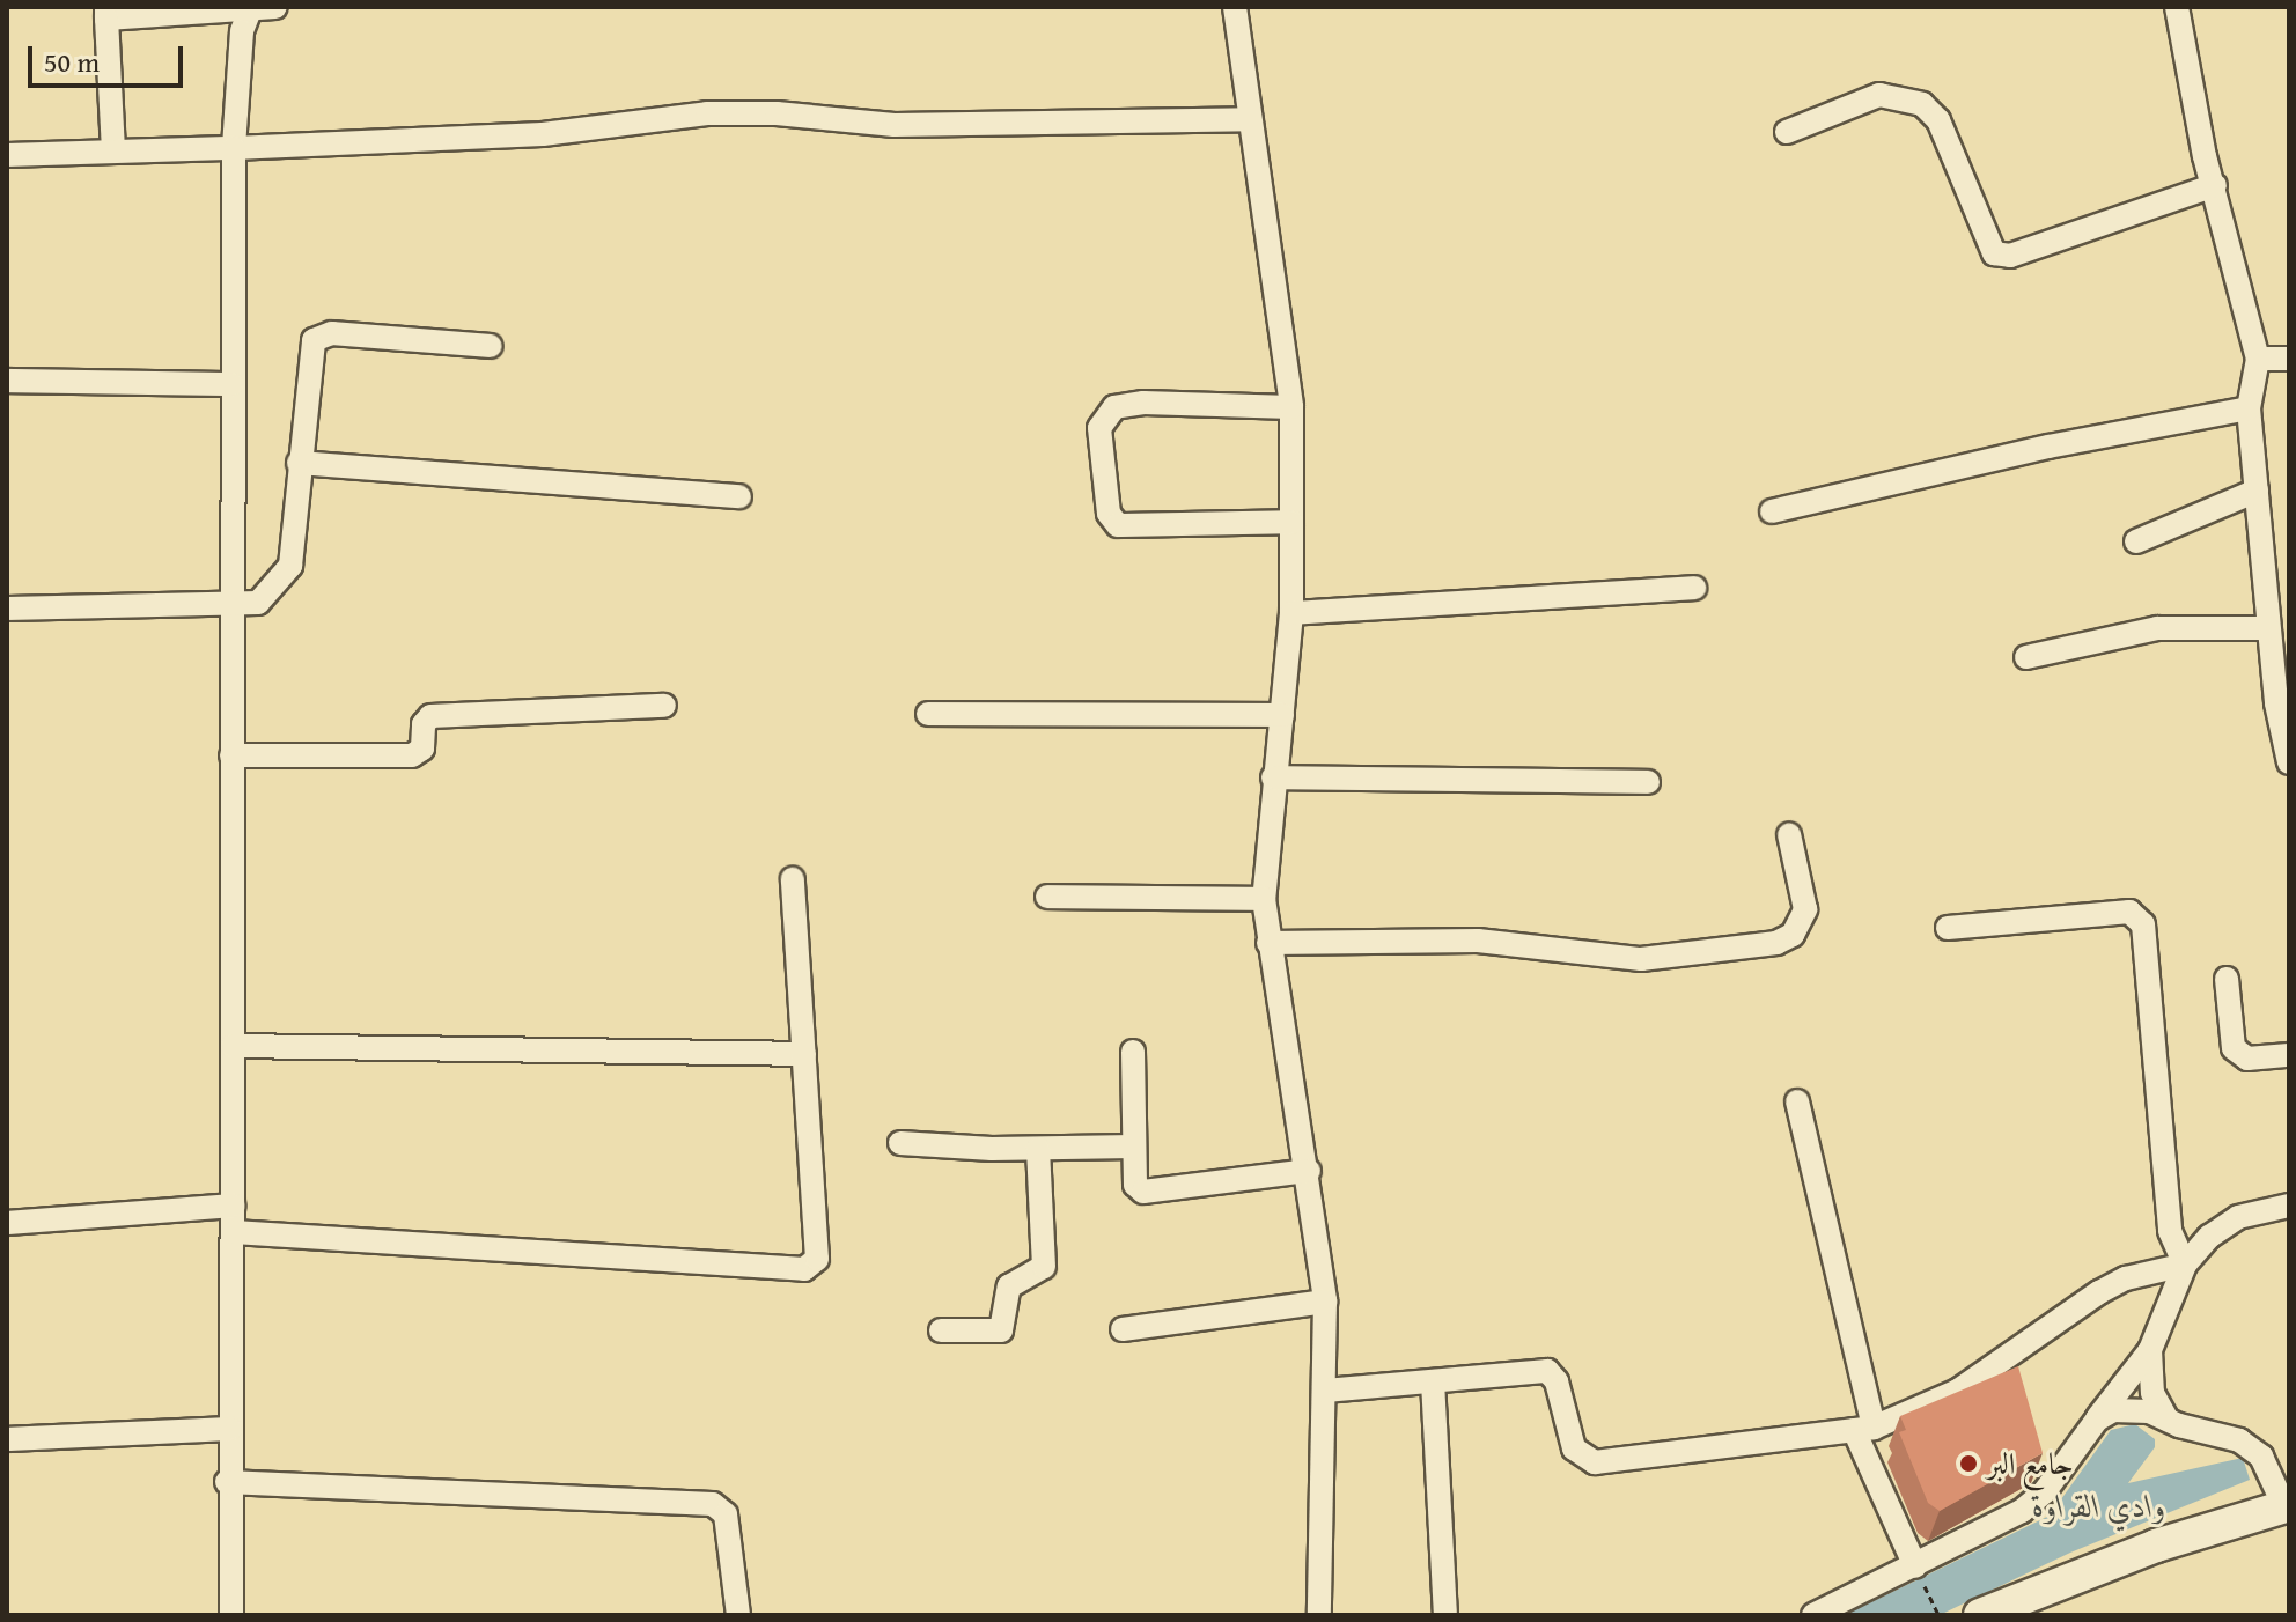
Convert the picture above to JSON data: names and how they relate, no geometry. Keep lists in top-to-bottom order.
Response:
{
  "water": ["وادي القراوة"],
  "places": ["جامع البر"],
  "scale_bar": "50 m"
}
